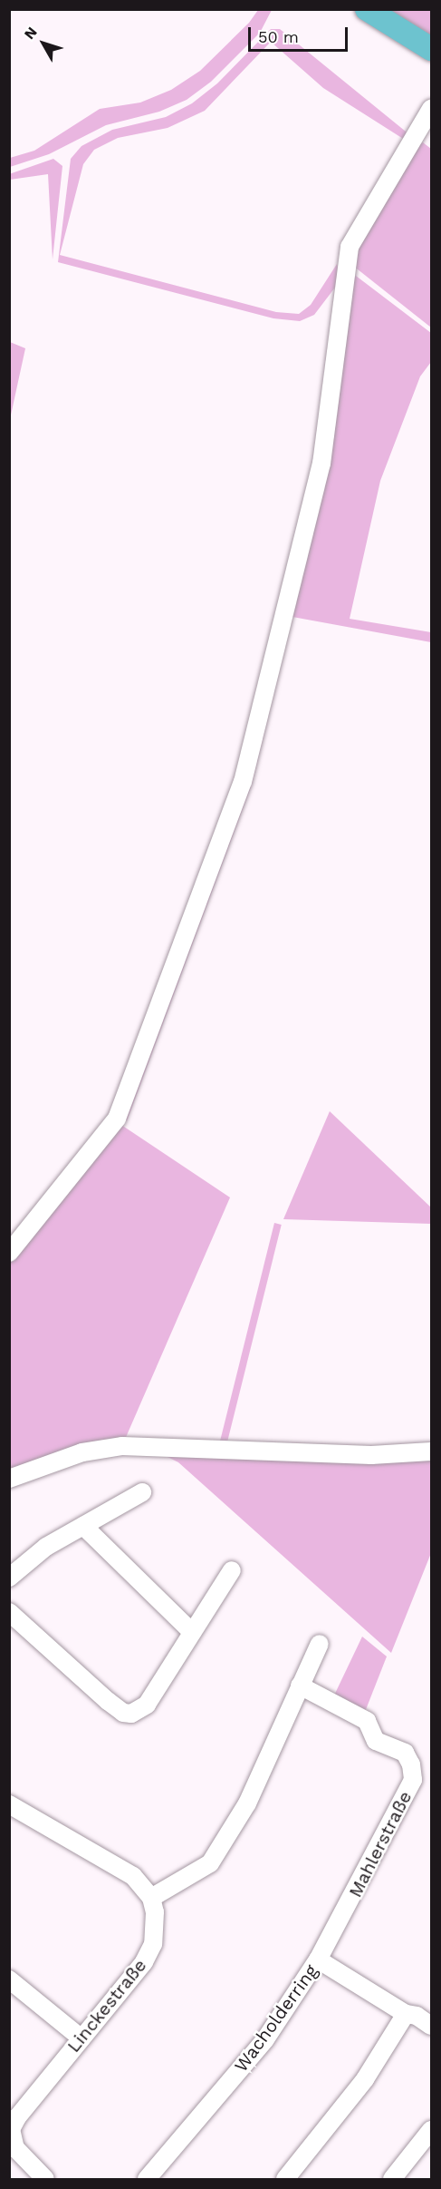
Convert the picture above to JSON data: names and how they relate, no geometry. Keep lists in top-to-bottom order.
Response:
{
  "streets": {
    "street": ["Mahlerstraße", "Linckestraße", "Wacholderring"]
  },
  "crossings": [
    ["Mahlerstraße", "Wacholderring"]
  ],
  "scale_bar": "50 m",
  "north": "top left"
}
